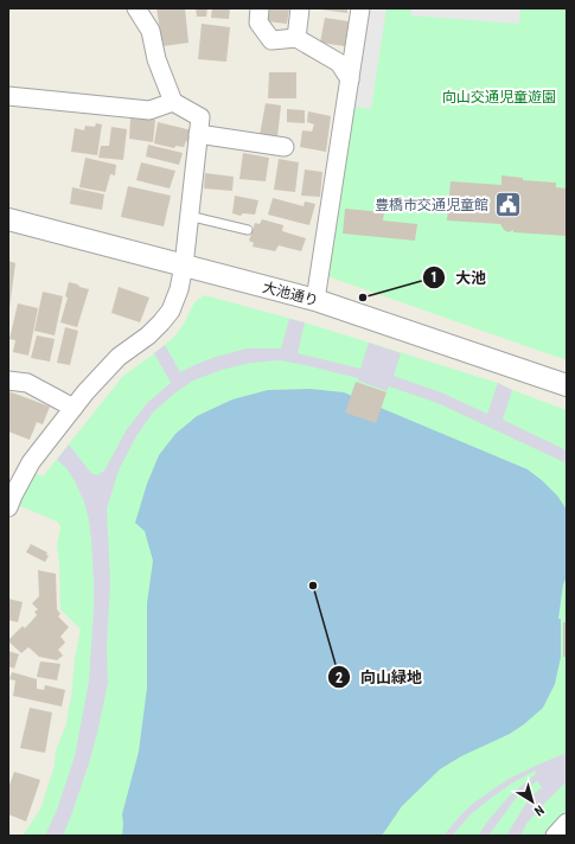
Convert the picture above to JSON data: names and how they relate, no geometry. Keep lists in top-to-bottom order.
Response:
{
  "streets": {
    "street": ["大池通り"]
  },
  "parks": ["向山交通児童遊園"],
  "places": {
    "public building": ["豊橋市交通児童館"],
    "other": ["大池", "向山緑地"]
  },
  "north": "bottom right"
}
